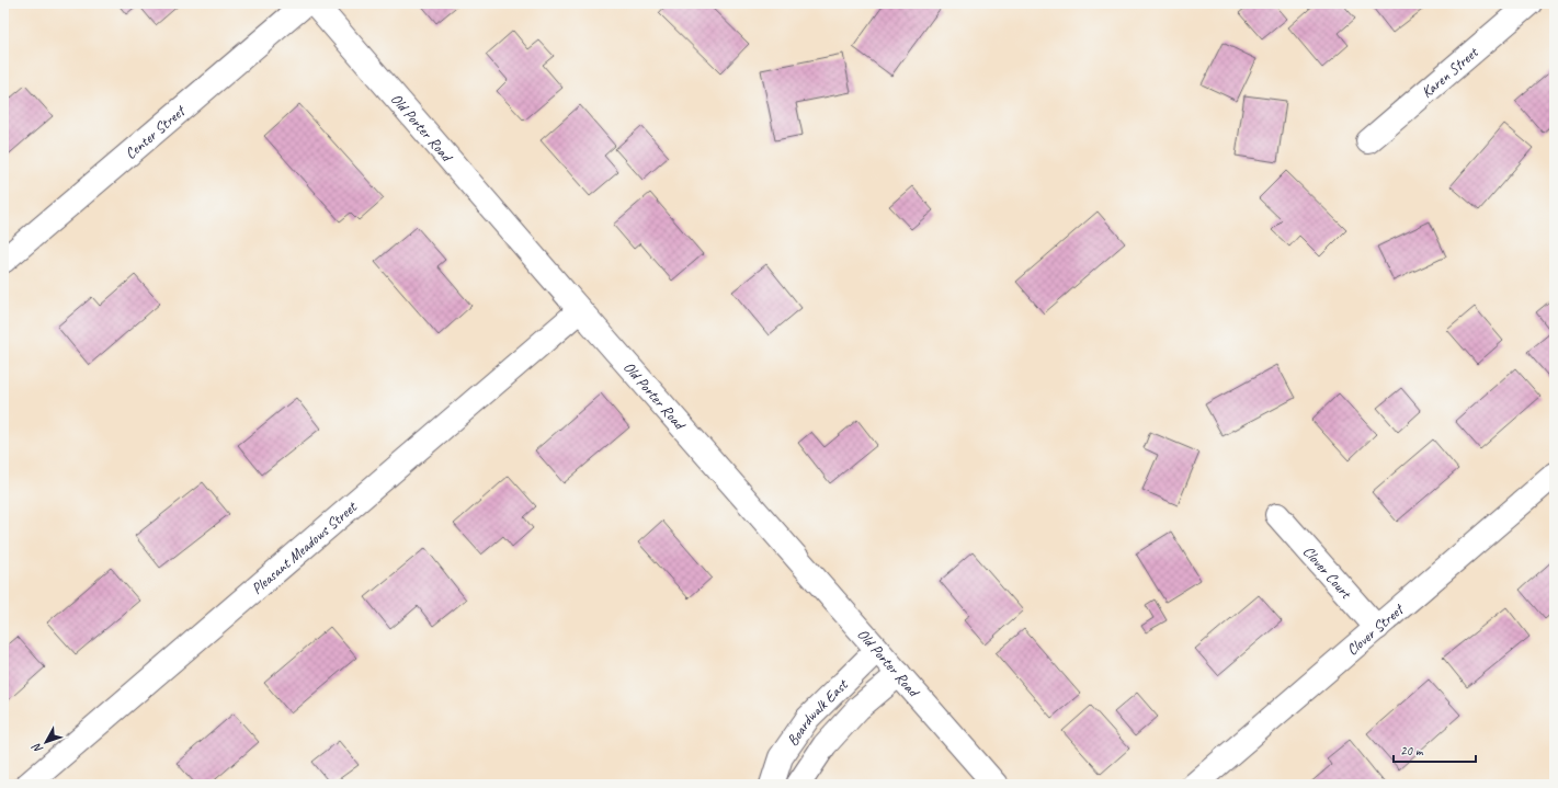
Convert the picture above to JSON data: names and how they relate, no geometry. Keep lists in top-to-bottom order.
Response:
{
  "streets": {
    "street": [
      "Karen Street",
      "Old Porter Road",
      "Center Street",
      "Pleasant Meadows Street",
      "Clover Court",
      "Clover Street",
      "Boardwalk East"
    ]
  },
  "crossings": [
    ["Old Porter Road", "Pleasant Meadows Street"],
    ["Old Porter Road", "Boardwalk East"],
    ["Clover Court", "Clover Street"]
  ],
  "scale_bar": "20 m",
  "north": "bottom left"
}
